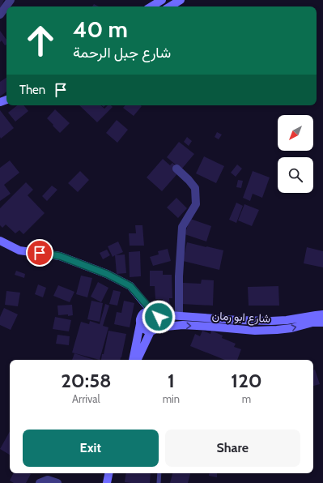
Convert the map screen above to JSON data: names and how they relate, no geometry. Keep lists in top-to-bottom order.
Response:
{
  "streets": {
    "main road": ["شارع ابو رمان"]
  },
  "north": "bottom left",
  "page": {
    "turn": ["40 m", "شارع جبل الرحمة"],
    "then": "Then",
    "eta": [
      "20:58",
      "Arrival",
      "1",
      "min",
      "120",
      "m"
    ],
    "buttons": ["Exit", "Share"]
  }
}
